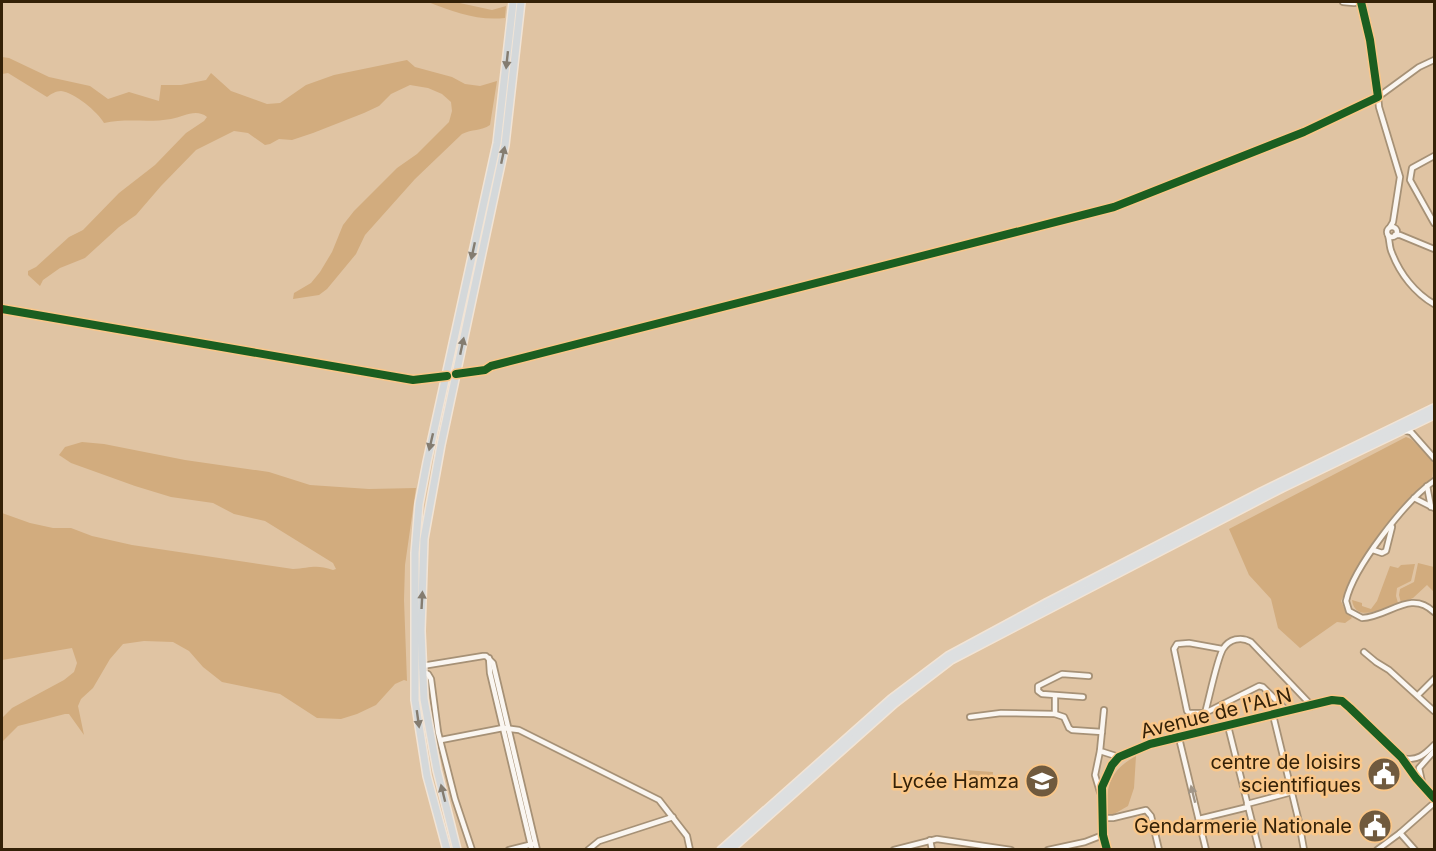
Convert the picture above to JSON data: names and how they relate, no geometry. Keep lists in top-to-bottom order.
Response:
{
  "streets": {
    "street": ["Avenue de l'ALN"]
  },
  "places": {
    "public building": ["centre de loisirs scientifiques", "Gendarmerie Nationale"],
    "school or university": ["Lycée Hamza"]
  }
}
